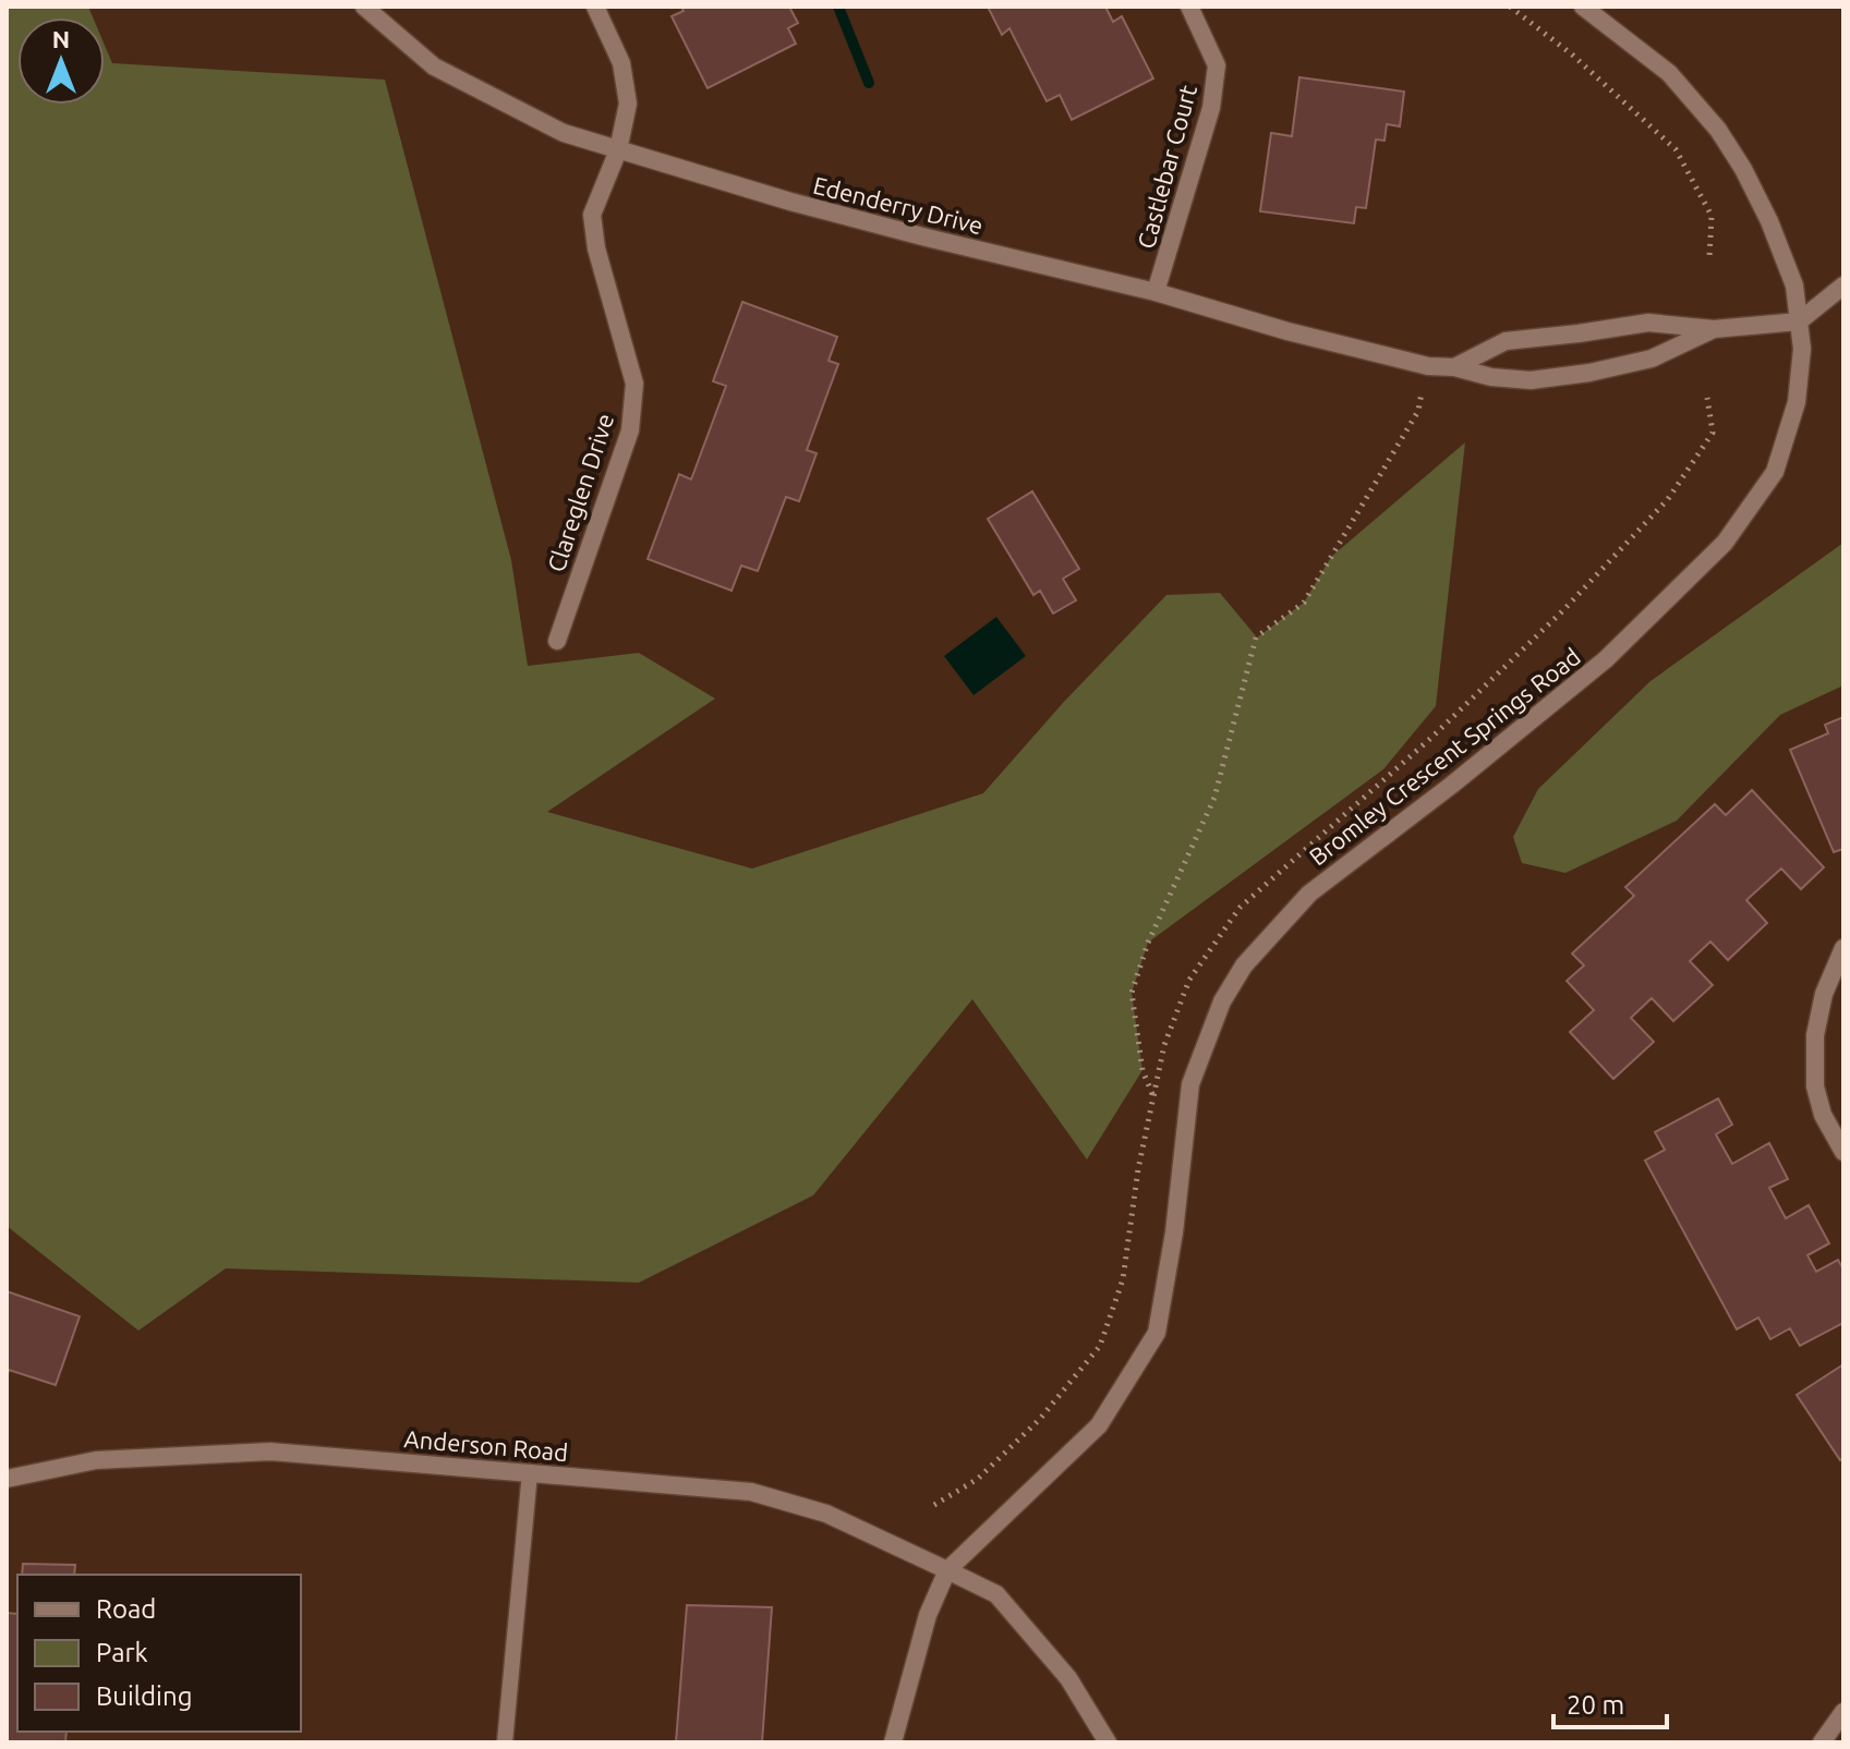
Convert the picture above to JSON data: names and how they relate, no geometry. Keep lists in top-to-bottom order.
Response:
{
  "streets": {
    "street": [
      "Castlebar Court",
      "Edenderry Drive",
      "Clareglen Drive",
      "Bromley Crescent Springs Road",
      "Anderson Road"
    ]
  },
  "crossings": [
    ["Castlebar Court", "Edenderry Drive"],
    ["Edenderry Drive", "Clareglen Drive"],
    ["Edenderry Drive", "Bromley Crescent Springs Road"],
    ["Bromley Crescent Springs Road", "Anderson Road"]
  ],
  "legend": ["Road", "Park", "Building"],
  "scale_bar": "20 m",
  "north": "top"
}
